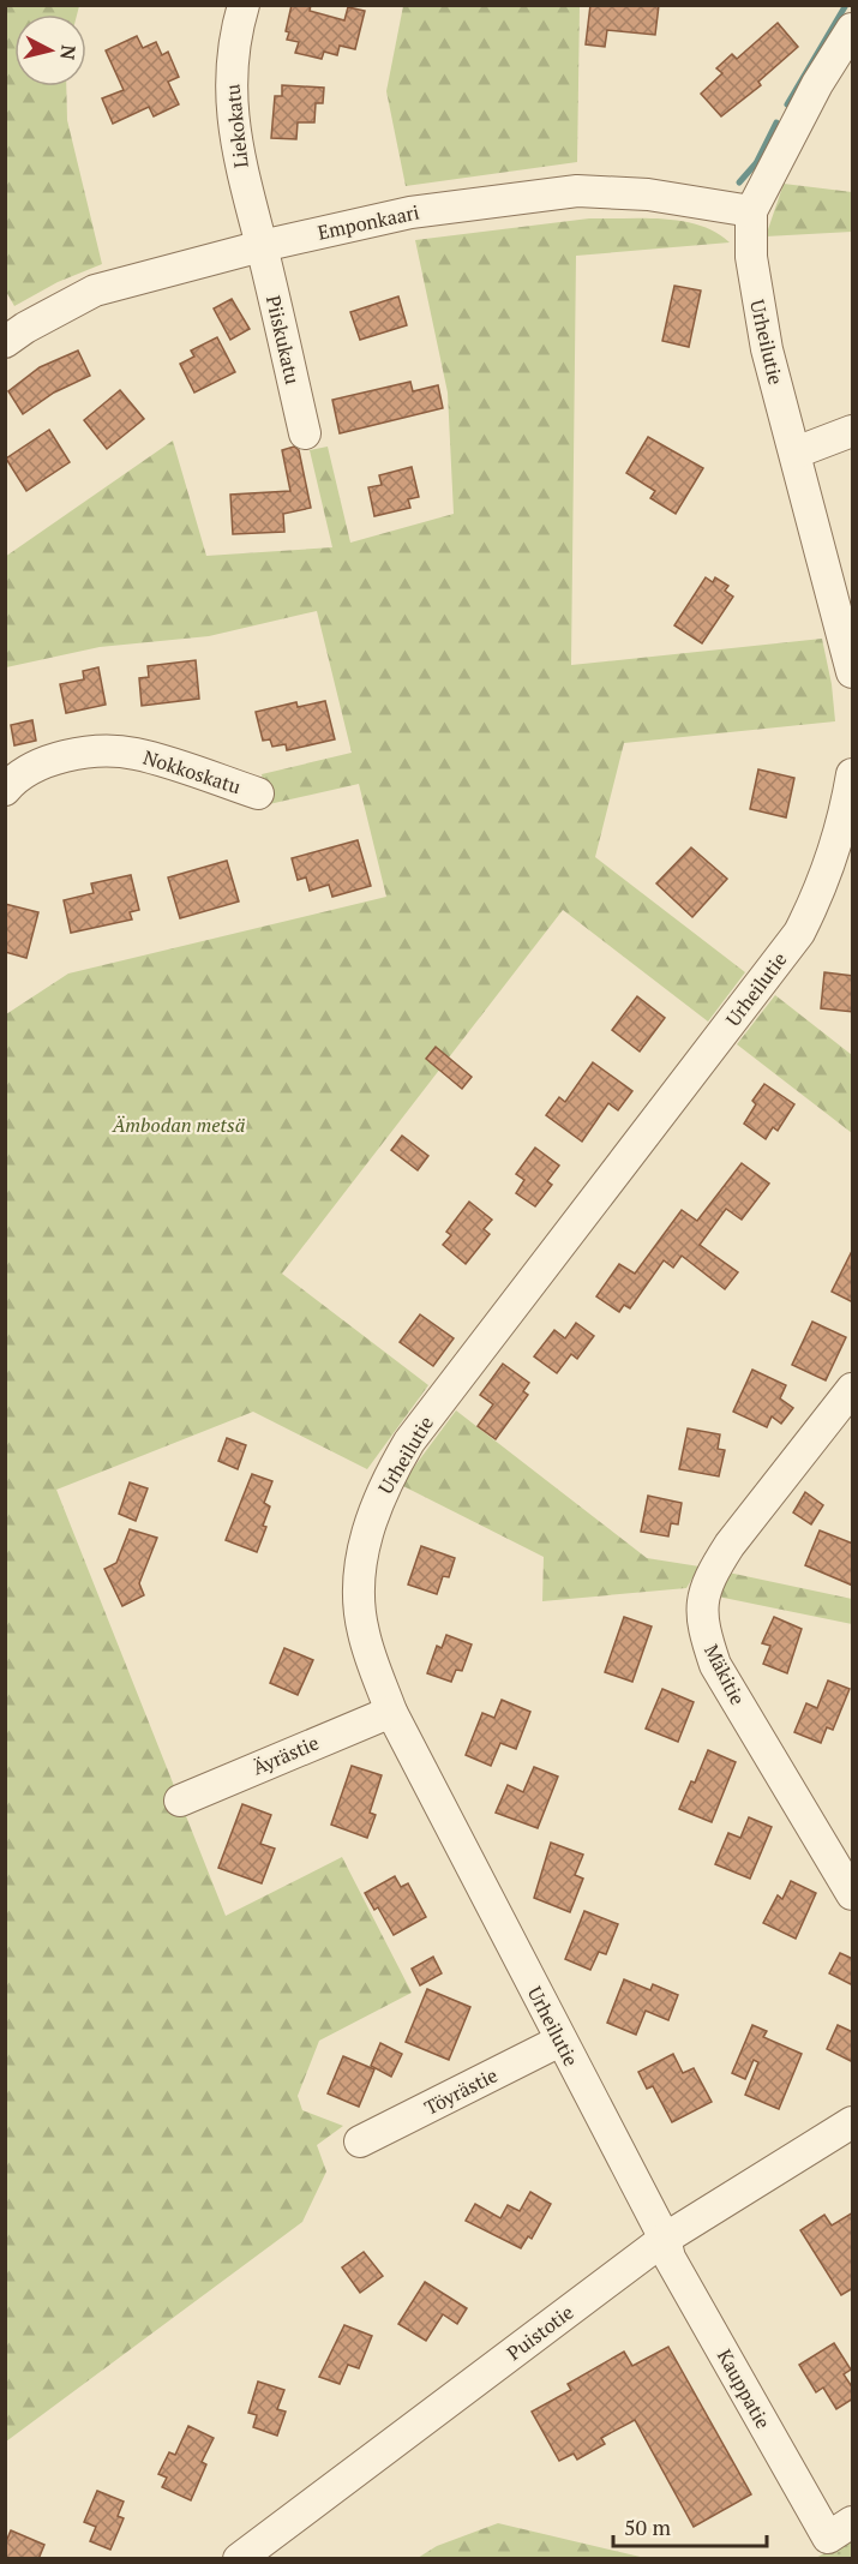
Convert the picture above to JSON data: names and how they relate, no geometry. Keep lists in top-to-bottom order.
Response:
{
  "streets": {
    "street": [
      "Liekokatu",
      "Emponkaari",
      "Piiskukatu",
      "Urheilutie",
      "Nokkoskatu",
      "Mäkitie",
      "Äyrästie",
      "Töyrästie",
      "Puistotie",
      "Kauppatie"
    ]
  },
  "crossings": [
    ["Liekokatu", "Emponkaari"],
    ["Liekokatu", "Piiskukatu"],
    ["Emponkaari", "Piiskukatu"],
    ["Emponkaari", "Urheilutie"],
    ["Urheilutie", "Äyrästie"],
    ["Urheilutie", "Töyrästie"],
    ["Urheilutie", "Puistotie"],
    ["Urheilutie", "Kauppatie"],
    ["Puistotie", "Kauppatie"]
  ],
  "parks": ["Ämbodan metsä"],
  "scale_bar": "50 m",
  "north": "right"
}
